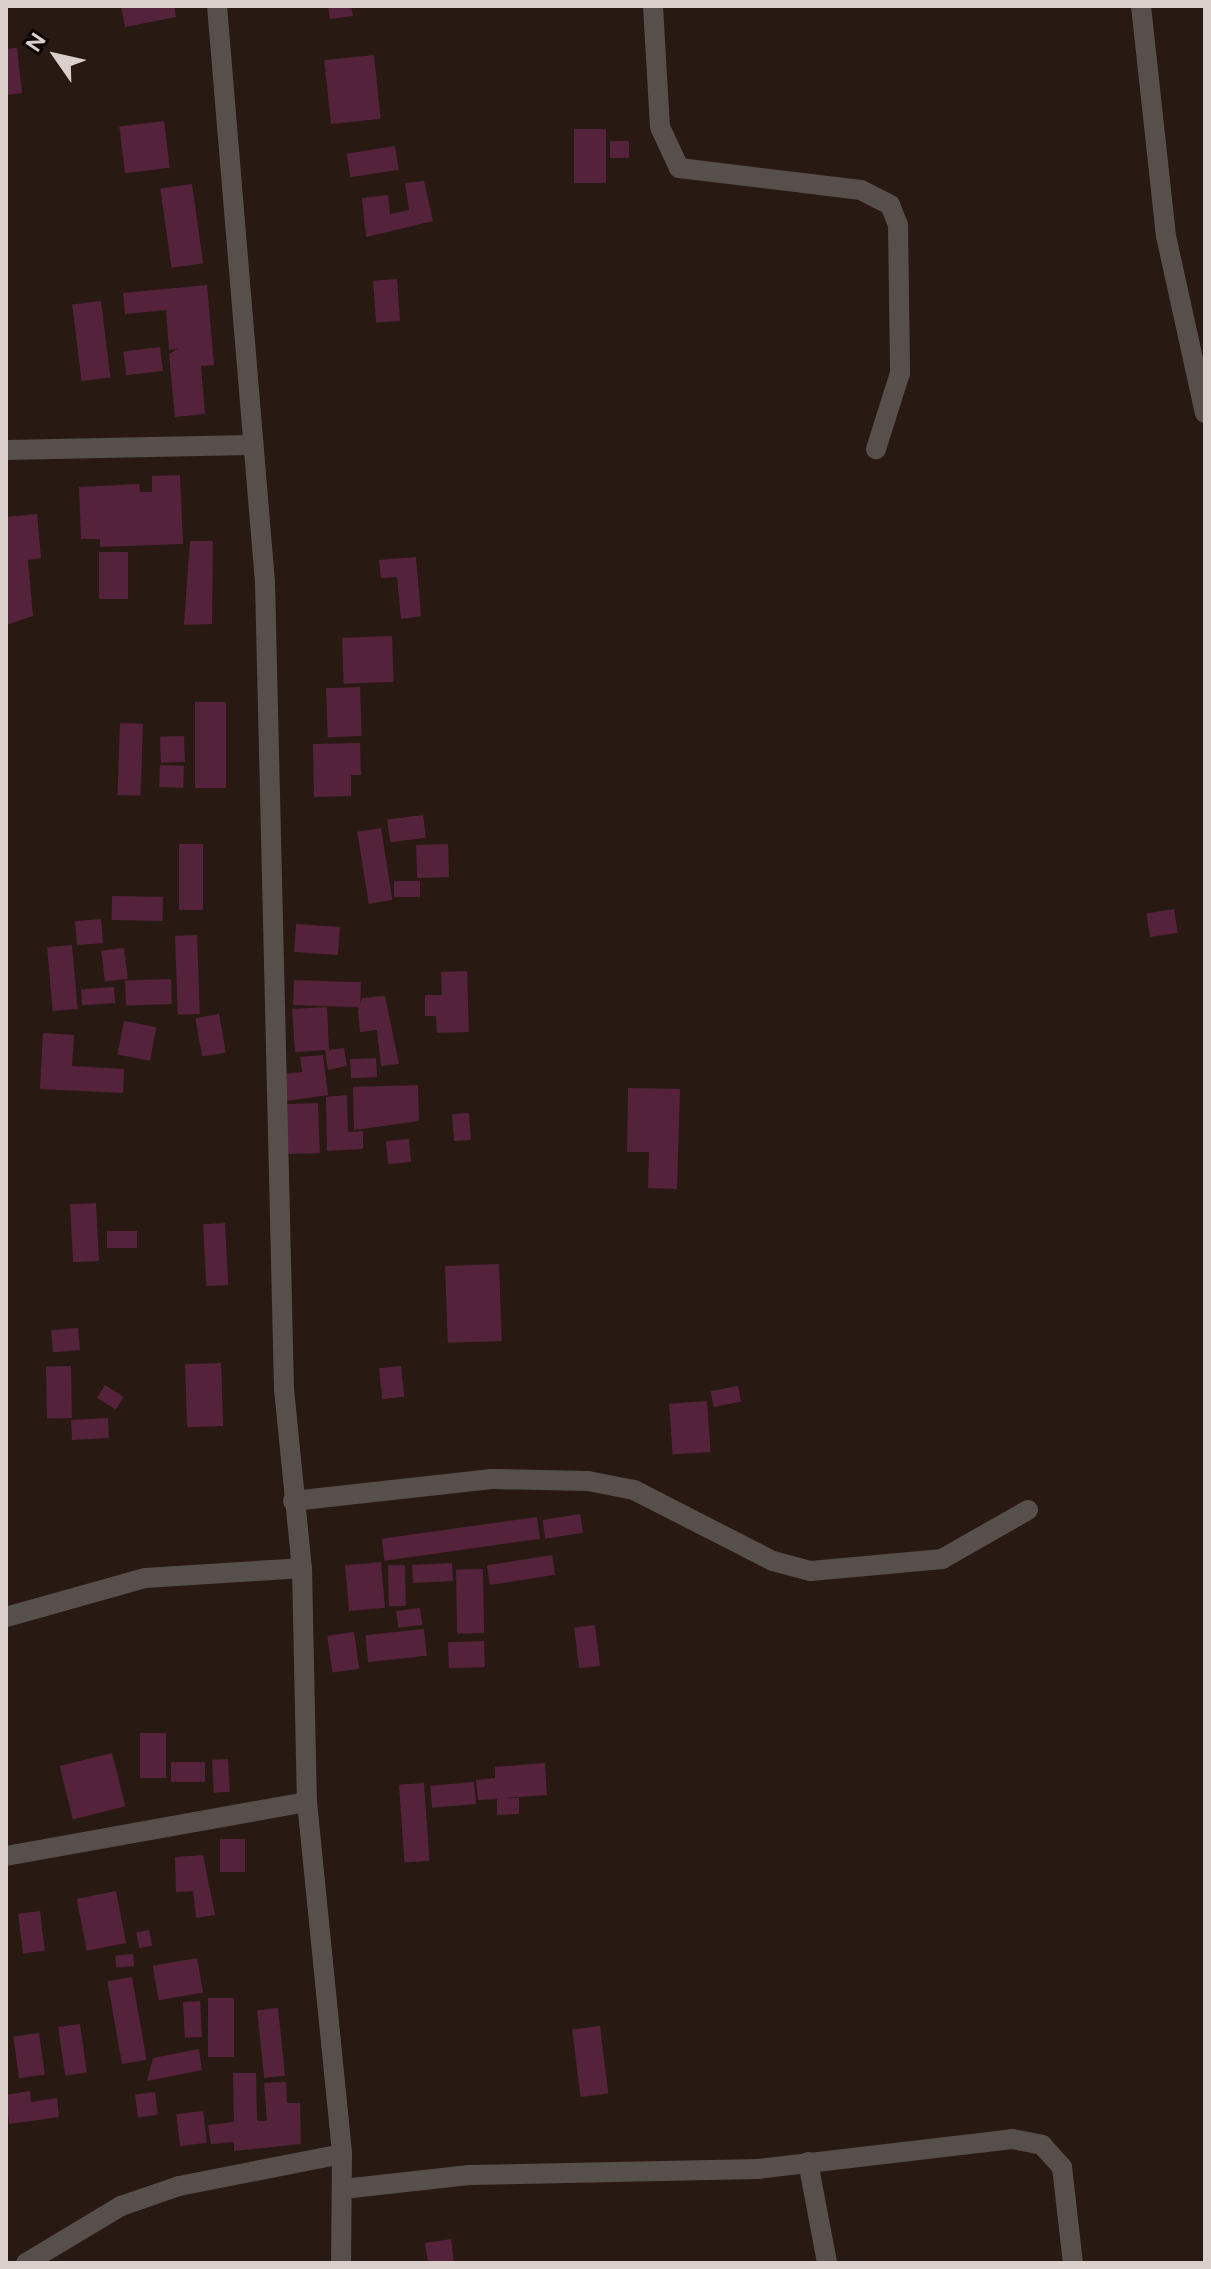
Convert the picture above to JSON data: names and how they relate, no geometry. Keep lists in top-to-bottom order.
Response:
{
  "north": "top left"
}
